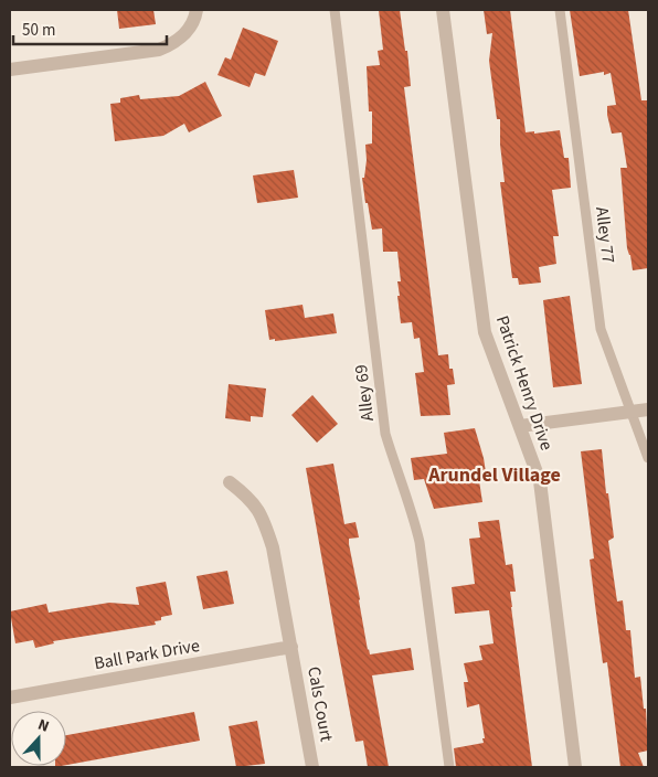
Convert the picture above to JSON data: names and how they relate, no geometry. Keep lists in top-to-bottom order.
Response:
{
  "streets": {
    "street": ["Patrick Henry Drive", "Ball Park Drive", "Cals Court"],
    "lane": ["Alley 77", "Alley 69"]
  },
  "crossings": [
    ["Ball Park Drive", "Cals Court"]
  ],
  "districts": ["Arundel Village"],
  "scale_bar": "50 m",
  "north": "top"
}
